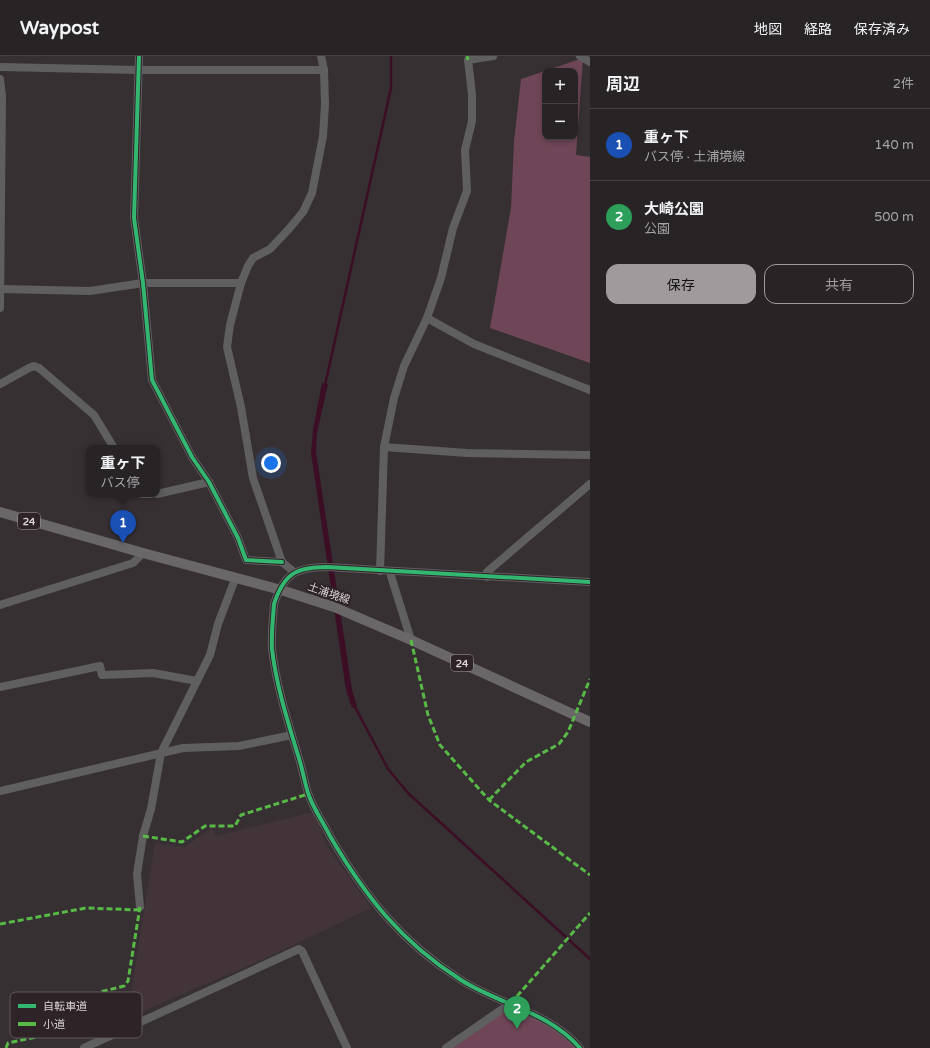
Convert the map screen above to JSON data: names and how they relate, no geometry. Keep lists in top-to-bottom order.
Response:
{
  "streets": {
    "main road": ["24", "土浦境線"]
  },
  "legend": ["自転車道", "小道"],
  "page": {
    "header": "Waypost",
    "nav": ["地図", "経路", "保存済み"],
    "heading": ["周辺", "2件"],
    "map_buttons": ["+", "−"],
    "list": [
      {
        "mark": "1",
        "name": "重ヶ下",
        "note": "バス停 · 土浦境線",
        "value": "140 m"
      },
      {
        "mark": "2",
        "name": "大崎公園",
        "note": "公園",
        "value": "500 m"
      }
    ],
    "buttons": ["保存", "共有"],
    "popup": ["重ヶ下", "バス停"],
    "pins": ["1", "2"]
  }
}
